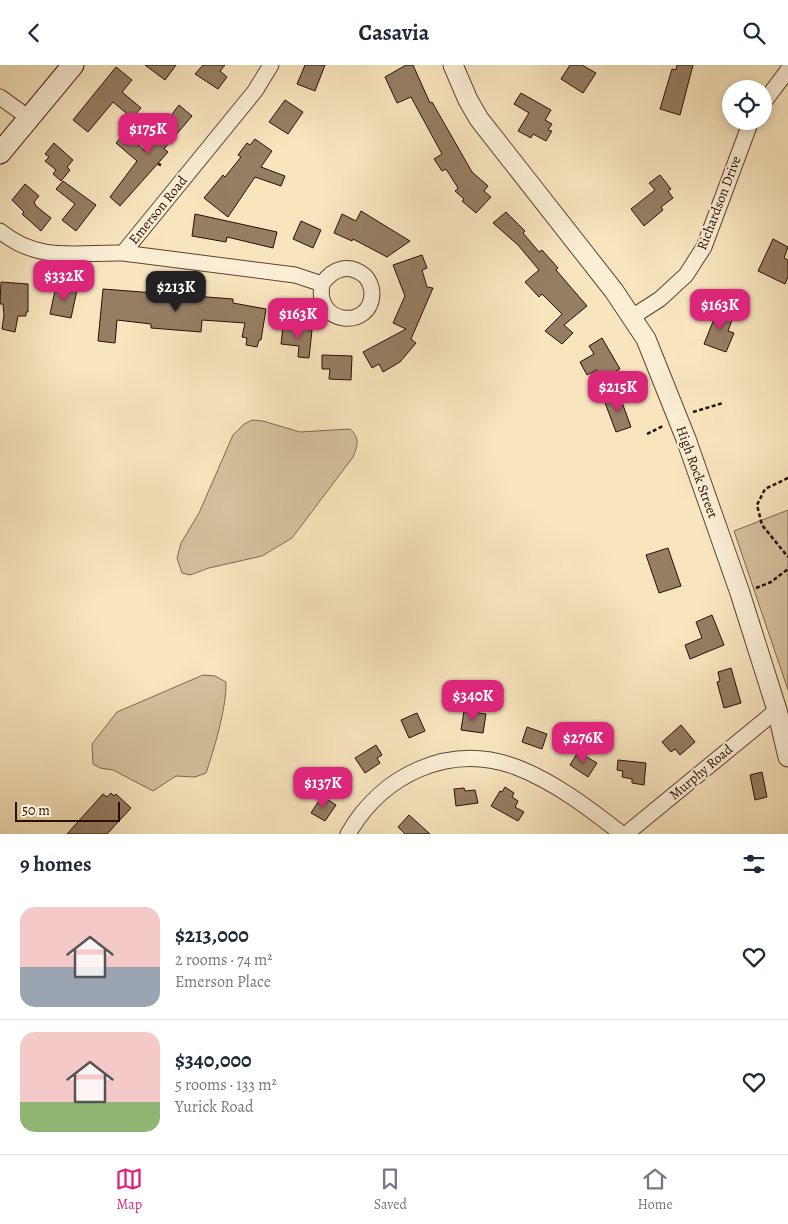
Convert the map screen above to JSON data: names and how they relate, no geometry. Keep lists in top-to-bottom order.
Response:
{
  "streets": {
    "street": [
      "Richardson Drive",
      "Emerson Road",
      "High Rock Street",
      "Murphy Road"
    ]
  },
  "crossings": [
    ["Richardson Drive", "High Rock Street"],
    ["High Rock Street", "Murphy Road"]
  ],
  "scale_bar": "50 m",
  "page": {
    "header": "Casavia",
    "price": [
      "$175K",
      "$332K",
      "$213K",
      "$163K",
      "$163K",
      "$215K",
      "$340K",
      "$276K",
      "$137K"
    ],
    "scale": "50 m",
    "heading": "9 homes",
    "list": [
      {
        "name": "$213,000",
        "note": "2 rooms · 74 m² · Emerson Place"
      },
      {
        "name": "$340,000",
        "note": "5 rooms · 133 m² · Yurick Road"
      }
    ],
    "tabs": ["Map", "Saved", "Home"]
  }
}
